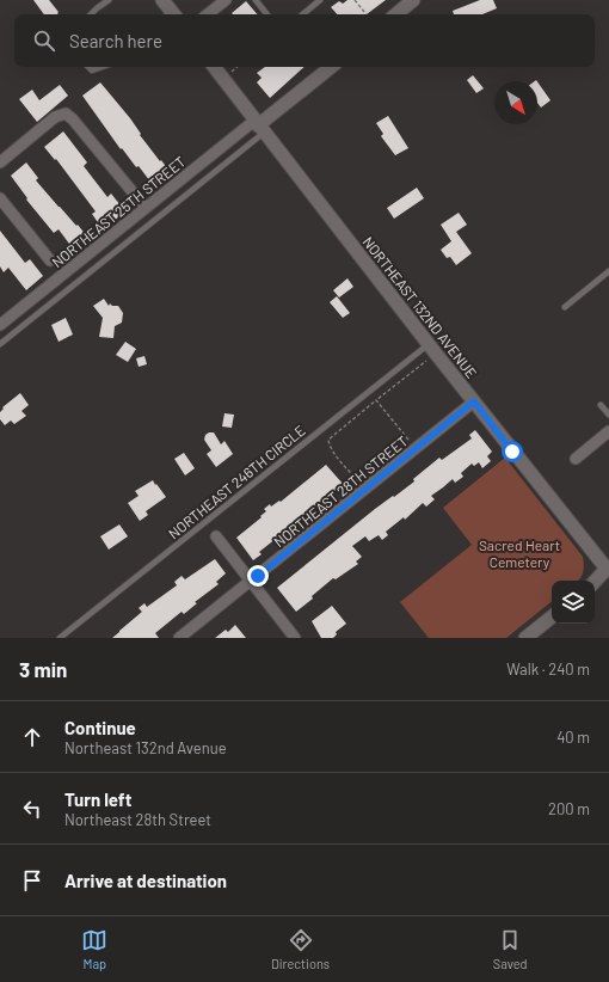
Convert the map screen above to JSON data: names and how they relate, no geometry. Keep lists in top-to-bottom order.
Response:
{
  "streets": {
    "street": ["NORTHEAST 25TH STREET", "NORTHEAST 132ND AVENUE", "NORTHEAST 28TH STREET"],
    "lane": ["NORTHEAST 246TH CIRCLE"]
  },
  "crossings": [
    ["NORTHEAST 25TH STREET", "NORTHEAST 132ND AVENUE"],
    ["NORTHEAST 132ND AVENUE", "NORTHEAST 246TH CIRCLE"],
    ["NORTHEAST 132ND AVENUE", "NORTHEAST 28TH STREET"]
  ],
  "parks": ["Sacred Heart Cemetery"],
  "north": "bottom right",
  "page": {
    "search": "Search here",
    "heading": ["3 min", "Walk · 240 m"],
    "list": [
      ["Continue", "Northeast 132nd Avenue", "40 m"],
      ["Turn left", "Northeast 28th Street", "200 m"],
      "Arrive at destination"
    ],
    "nav": ["Map", "Directions", "Saved"]
  }
}
